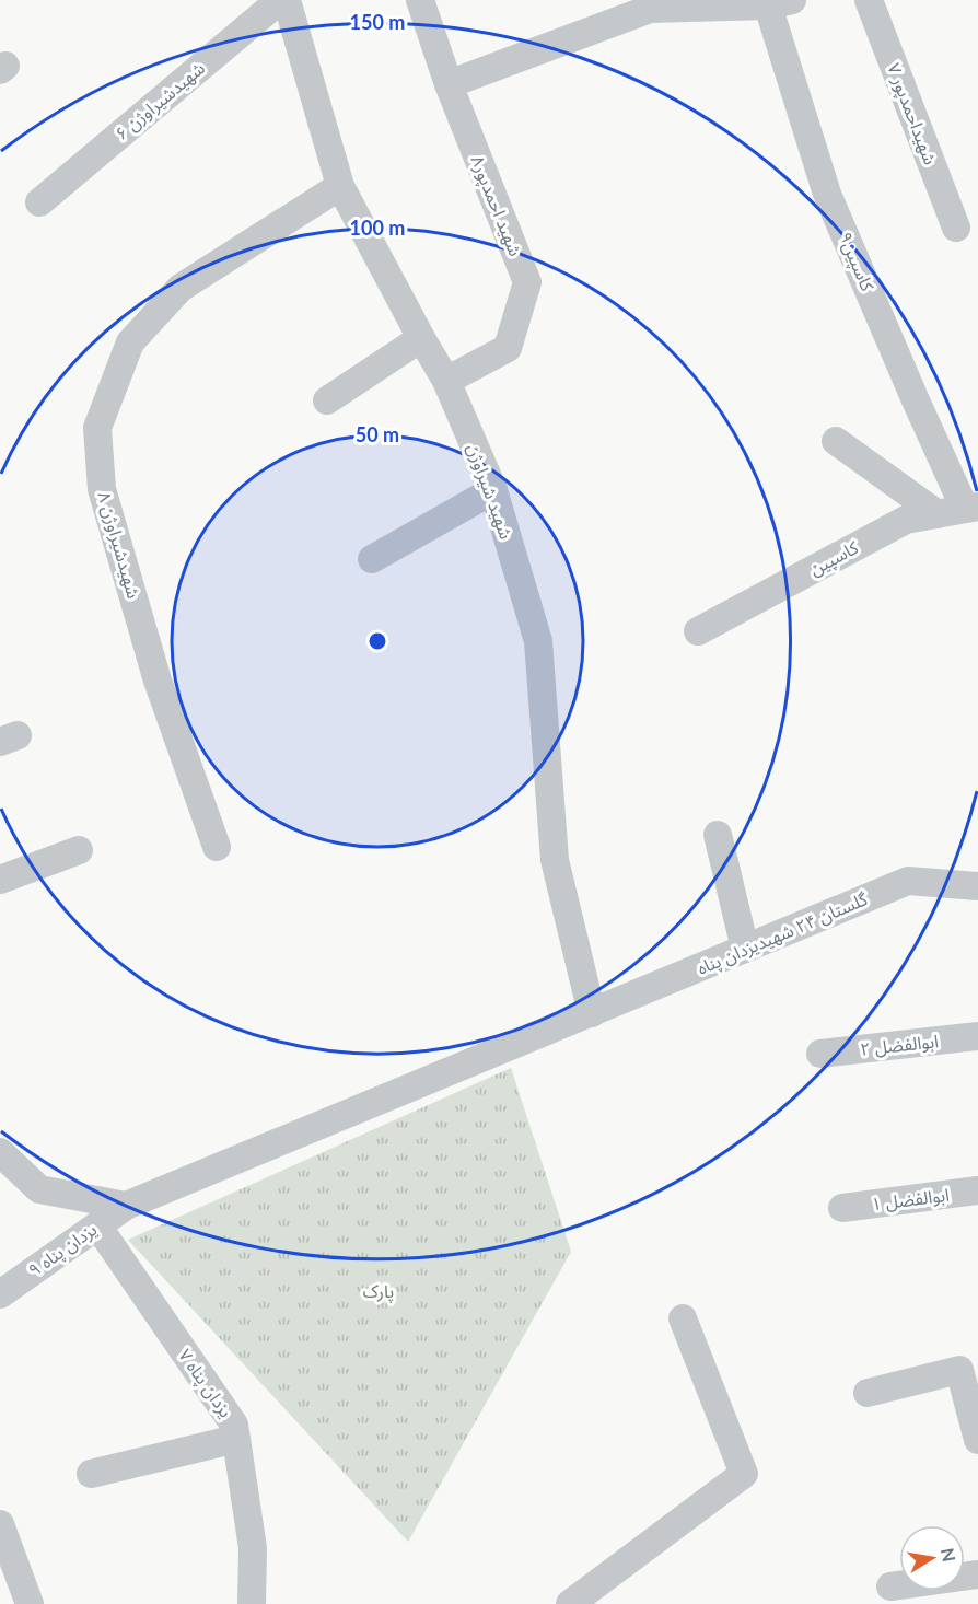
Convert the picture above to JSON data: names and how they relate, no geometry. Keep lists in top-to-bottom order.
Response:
{
  "streets": {
    "street": [
      "شهیدشیراوژن ۶",
      "شهیداحمدپور ۷",
      "شهید احمدپور۸",
      "کاسپین۹",
      "شهید شیراوژن",
      "شهیدشیراوژن ۸",
      "کاسپین",
      "گلستان ۲۴ شهیدیزدان پناه",
      "ابوالفضل ۲",
      "ابوالفضل ۱",
      "یزدان پناه ۹",
      "یزدان پناه ۷"
    ]
  },
  "crossings": [
    ["شهید احمدپور۸", "شهید شیراوژن"],
    ["کاسپین۹", "کاسپین"],
    ["شهید شیراوژن", "شهیدشیراوژن ۸"],
    ["شهید شیراوژن", "گلستان ۲۴ شهیدیزدان پناه"],
    ["گلستان ۲۴ شهیدیزدان پناه", "یزدان پناه ۹"],
    ["یزدان پناه ۹", "یزدان پناه ۷"]
  ],
  "parks": ["پارک"],
  "north": "right",
  "rings": ["150 m", "100 m", "50 m"]
}
